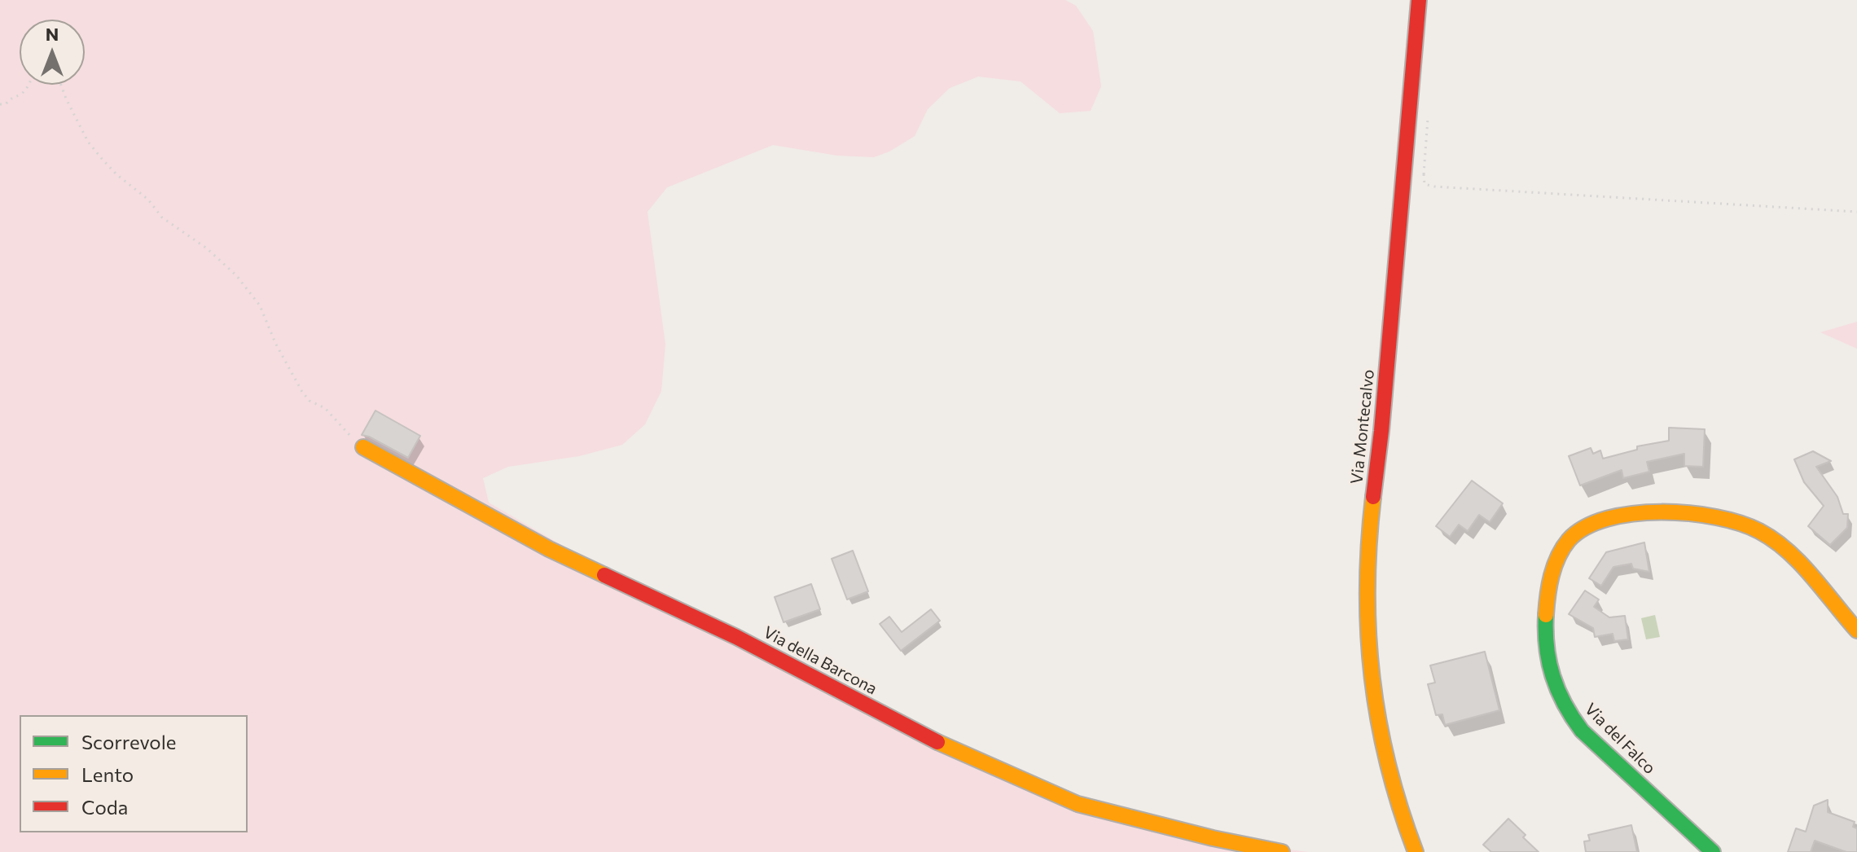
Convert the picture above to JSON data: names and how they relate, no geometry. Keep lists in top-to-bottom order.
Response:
{
  "streets": {
    "street": ["Via Montecalvo", "Via della Barcona", "Via del Falco"]
  },
  "legend": ["Scorrevole", "Lento", "Coda"],
  "north": "top"
}
